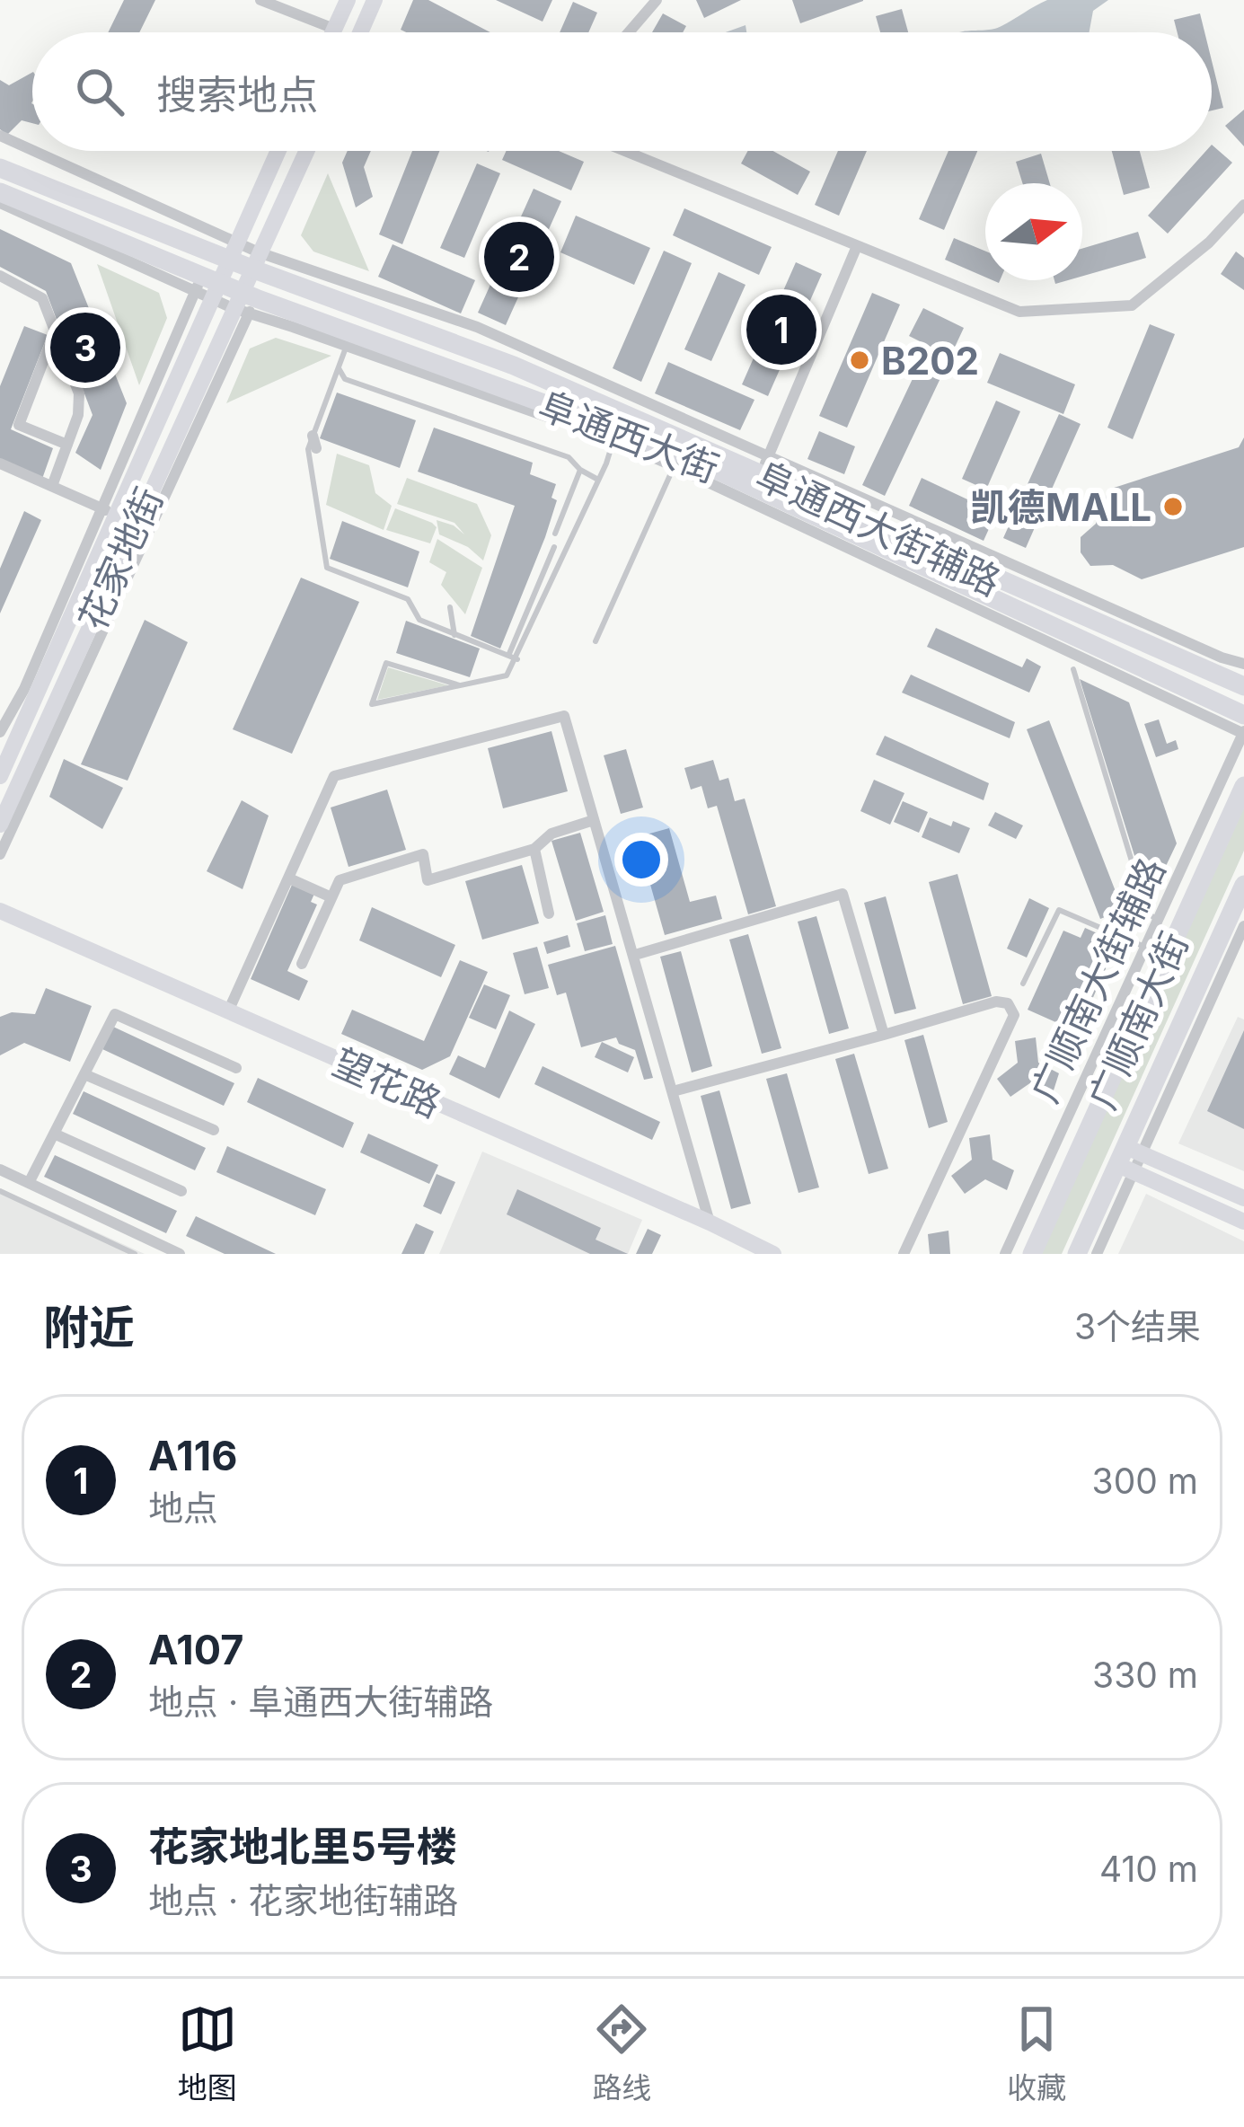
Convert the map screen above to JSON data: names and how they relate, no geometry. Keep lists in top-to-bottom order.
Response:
{
  "streets": {
    "main road": [
      "阜通西大街",
      "花家地街",
      "广顺南大街",
      "望花路"
    ],
    "street": ["阜通西大街辅路", "广顺南大街辅路"]
  },
  "crossings": [
    ["阜通西大街", "阜通西大街辅路"],
    ["阜通西大街", "花家地街"],
    ["阜通西大街辅路", "花家地街"],
    ["阜通西大街辅路", "广顺南大街辅路"]
  ],
  "places": ["B202", "凯德MALL"],
  "north": "right",
  "page": {
    "search": "搜索地点",
    "pins": ["2", "1", "3"],
    "heading": ["附近", "3个结果"],
    "list": [
      {
        "mark": "1",
        "name": "A116",
        "note": "地点",
        "value": "300 m"
      },
      {
        "mark": "2",
        "name": "A107",
        "note": "地点 · 阜通西大街辅路",
        "value": "330 m"
      },
      {
        "mark": "3",
        "name": "花家地北里5号楼",
        "note": "地点 · 花家地街辅路",
        "value": "410 m"
      }
    ],
    "nav": ["地图", "路线", "收藏"]
  }
}
